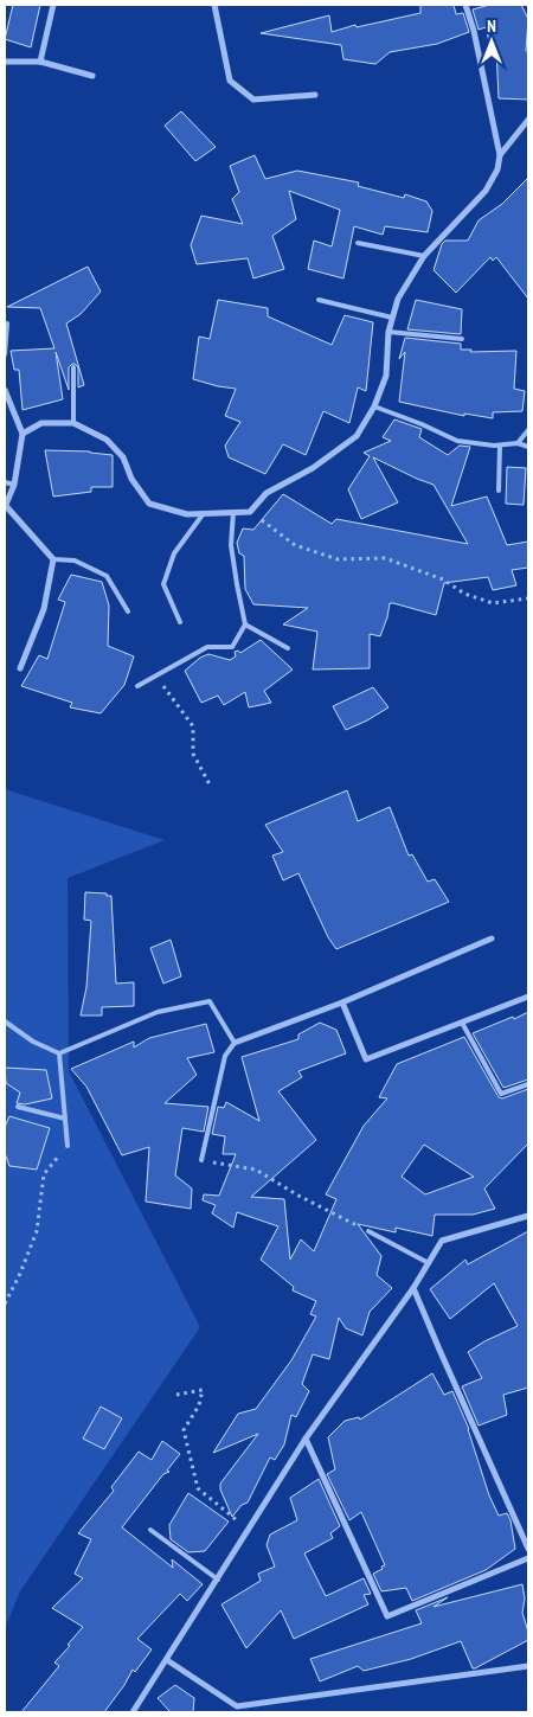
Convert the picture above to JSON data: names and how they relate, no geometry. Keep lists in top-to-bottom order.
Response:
{
  "north": "top"
}
